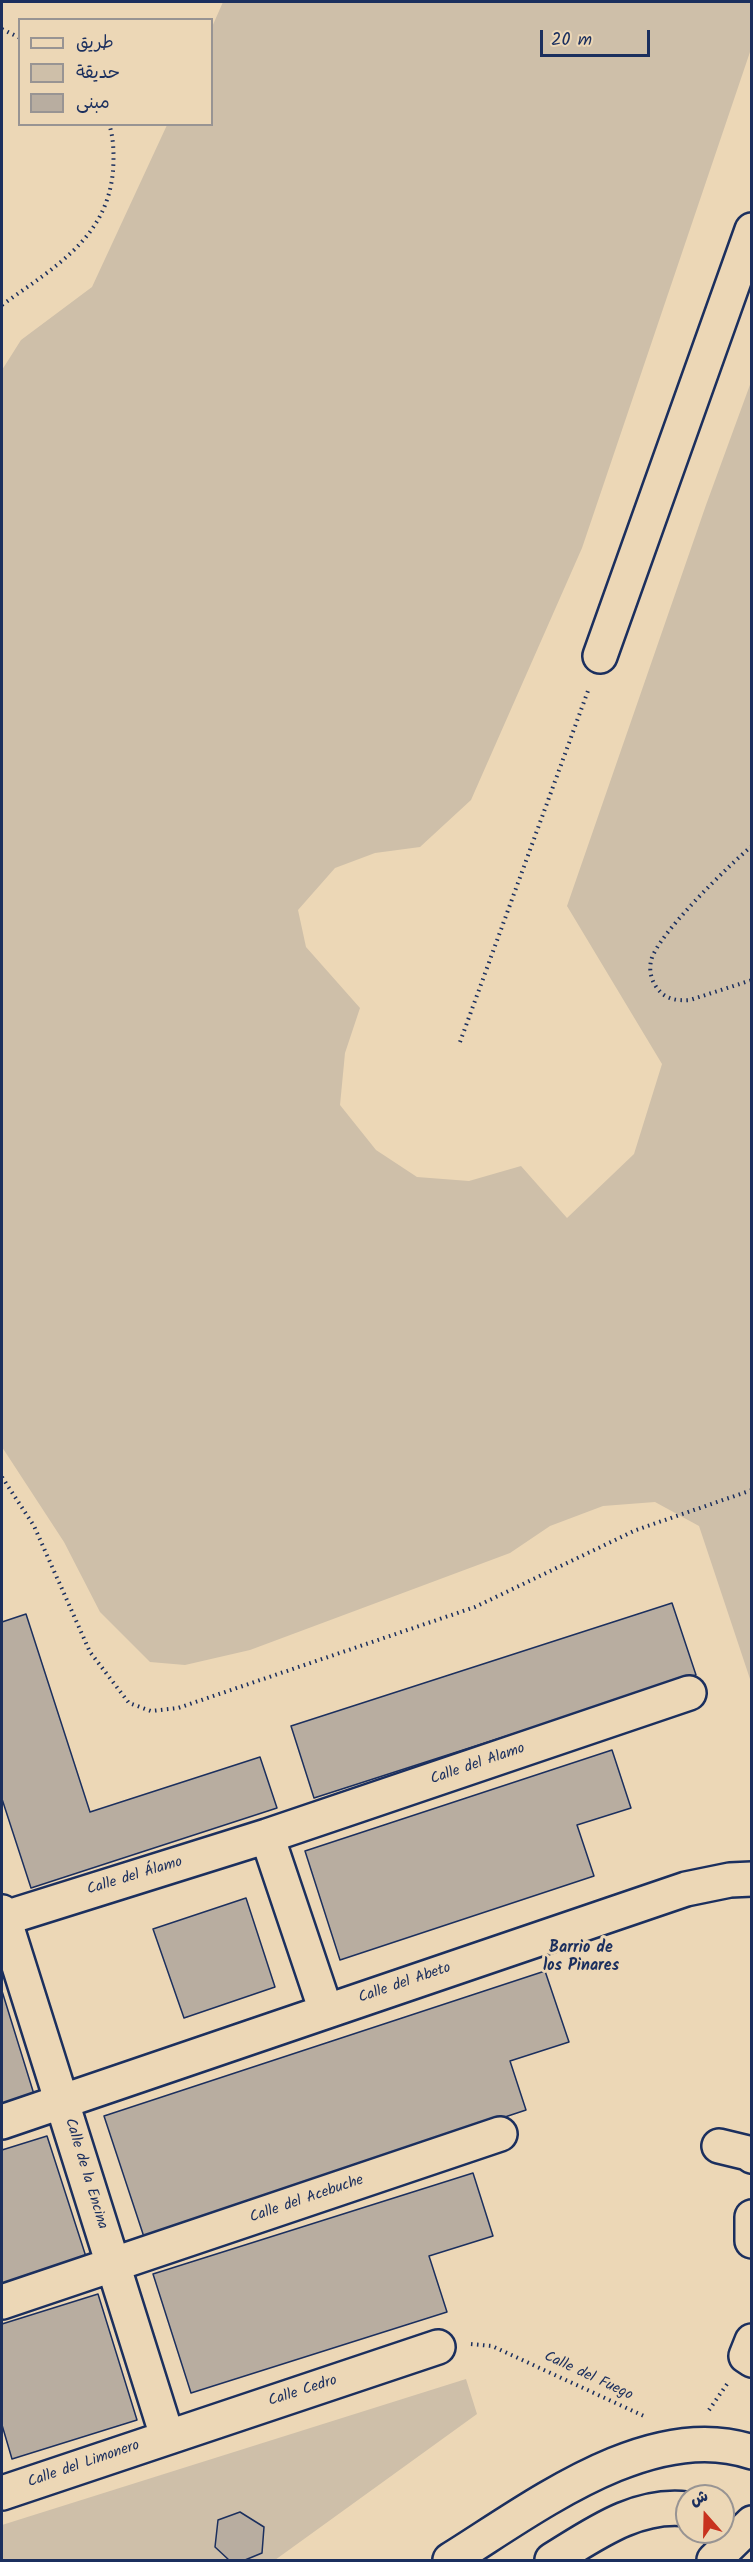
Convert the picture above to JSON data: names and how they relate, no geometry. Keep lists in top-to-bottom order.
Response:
{
  "streets": {
    "street": [
      "Calle del Alamo",
      "Calle del Álamo",
      "Calle del Abeto",
      "Calle de la Encina",
      "Calle del Acebuche",
      "Calle Cedro",
      "Calle del Limonero"
    ],
    "path": ["Calle del Fuego"]
  },
  "crossings": [
    ["Calle del Alamo", "Calle del Álamo"],
    ["Calle del Álamo", "Calle de la Encina"],
    ["Calle del Abeto", "Calle de la Encina"],
    ["Calle de la Encina", "Calle del Acebuche"],
    ["Calle de la Encina", "Calle Cedro"],
    ["Calle de la Encina", "Calle del Limonero"],
    ["Calle del Fuego", "Calle Cedro"],
    ["Calle Cedro", "Calle del Limonero"]
  ],
  "districts": ["Barrio de los Pinares"],
  "legend": ["طريق", "حديقة", "مبنى"],
  "scale_bar": "20 m",
  "north": "top"
}
